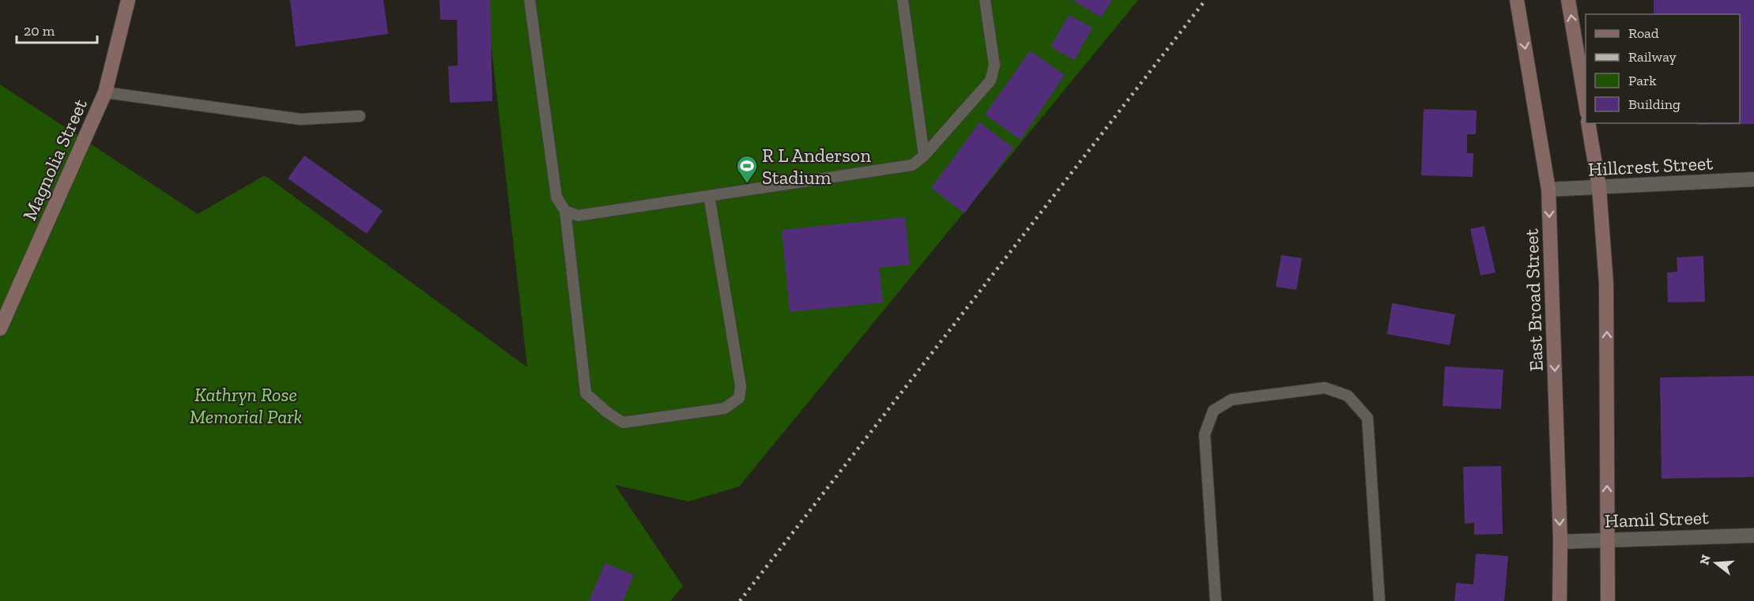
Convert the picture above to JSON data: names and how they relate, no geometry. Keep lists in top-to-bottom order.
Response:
{
  "streets": {
    "main road": ["Magnolia Street", "East Broad Street"],
    "street": ["Hillcrest Street", "Hamil Street"]
  },
  "crossings": [
    ["Hillcrest Street", "East Broad Street"],
    ["East Broad Street", "Hamil Street"]
  ],
  "parks": ["Kathryn Rose Memorial Park"],
  "places": {
    "sports": ["R L Anderson Stadium"]
  },
  "legend": [
    "Road",
    "Railway",
    "Park",
    "Building"
  ],
  "scale_bar": "20 m",
  "north": "left"
}
